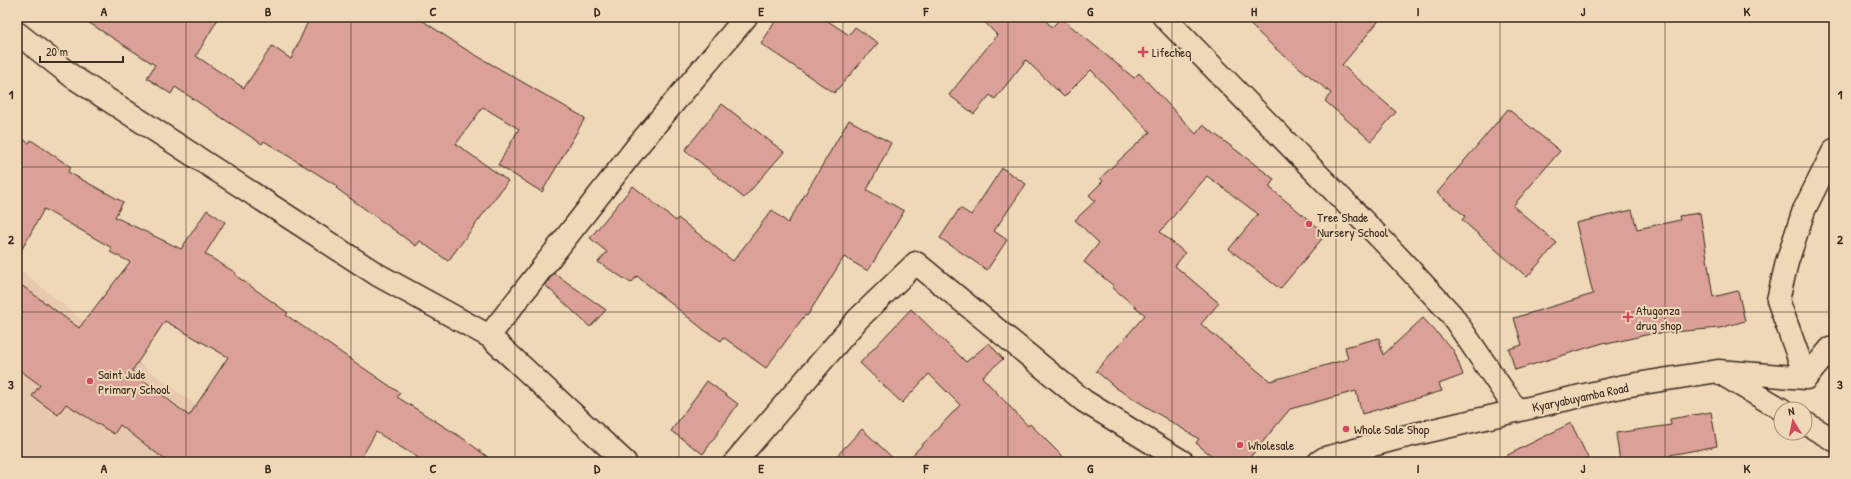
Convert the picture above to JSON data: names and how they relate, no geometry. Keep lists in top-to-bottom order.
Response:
{
  "streets": {
    "street": ["Kyaryabuyamba Road"]
  },
  "places": {
    "health": ["Lifecheq", "Atugonza drug shop"],
    "other": [
      "Tree Shade Nursery School",
      "Saint Jude Primary School",
      "Whole Sale Shop",
      "Wholesale"
    ]
  },
  "scale_bar": "20 m",
  "north": "top",
  "grid": {
    "columns": [
      "A",
      "B",
      "C",
      "D",
      "E",
      "F",
      "G",
      "H",
      "I",
      "J",
      "K"
    ],
    "rows": ["1", "2", "3"]
  }
}
